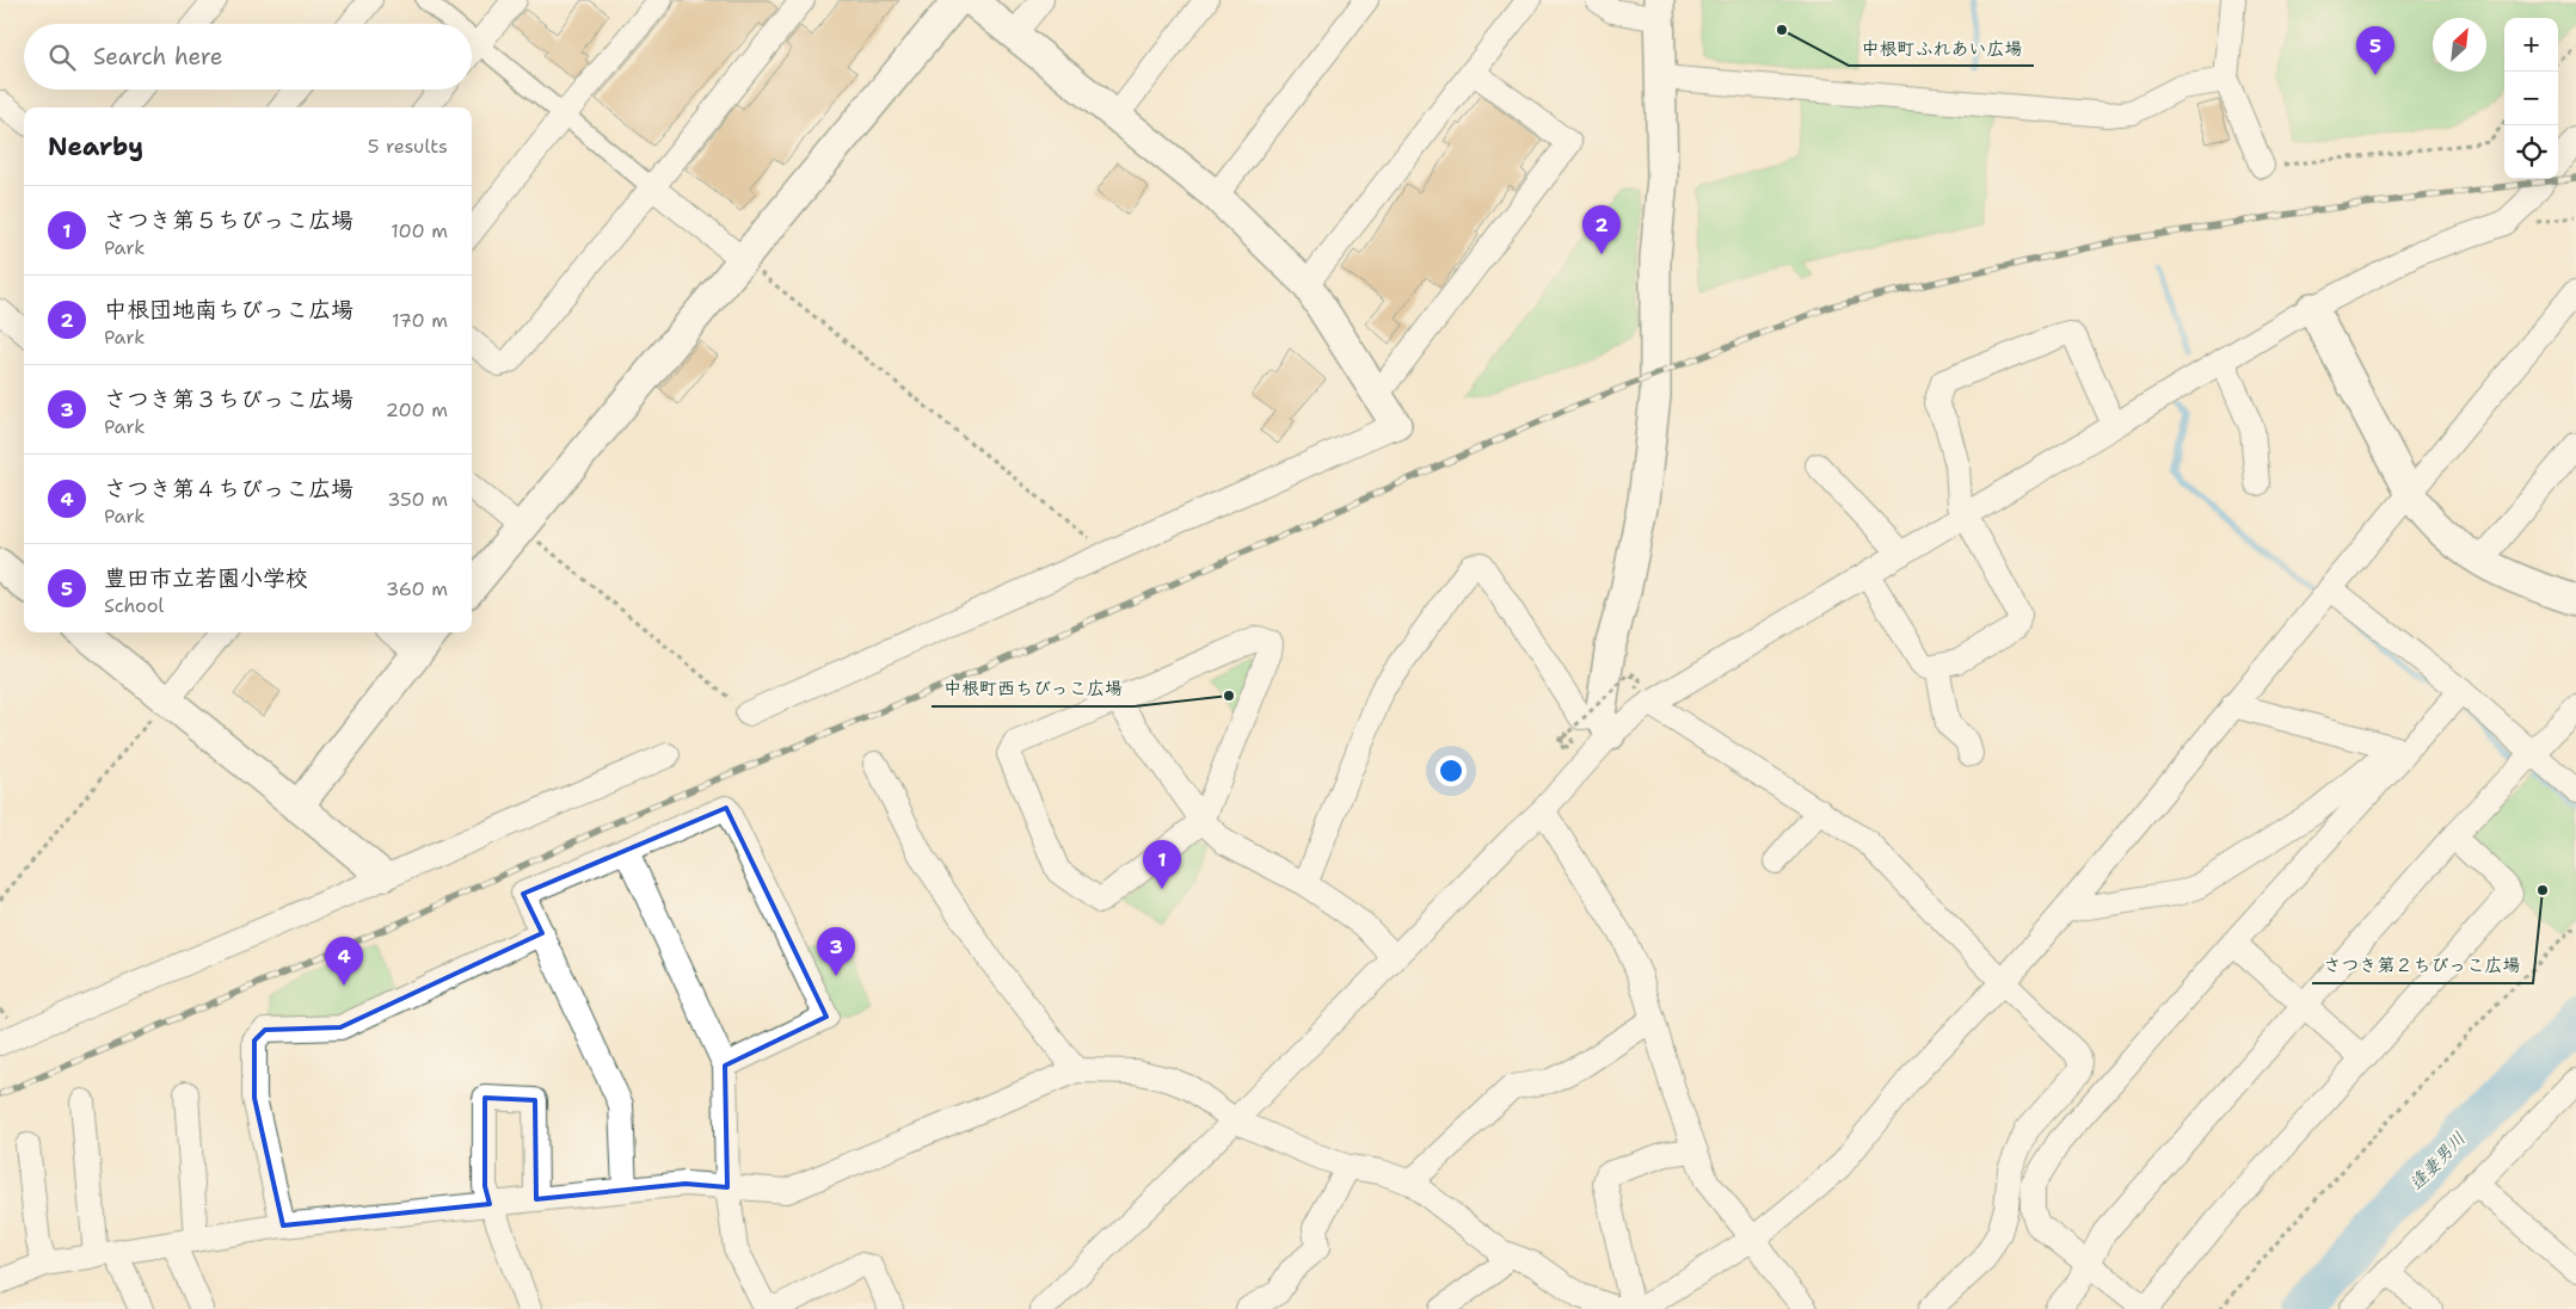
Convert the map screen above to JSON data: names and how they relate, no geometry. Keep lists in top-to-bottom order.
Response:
{
  "water": ["逢妻男川"],
  "places": ["中根町ふれあい広場", "中根町西ちびっこ広場", "さつき第２ちびっこ広場"],
  "north": "top right",
  "page": {
    "map_buttons": ["+", "−"],
    "search": "Search here",
    "pins": [
      "5",
      "2",
      "1",
      "3",
      "4"
    ],
    "heading": ["Nearby", "5 results"],
    "list": [
      {
        "mark": "1",
        "name": "さつき第５ちびっこ広場",
        "note": "Park",
        "value": "100 m"
      },
      {
        "mark": "2",
        "name": "中根団地南ちびっこ広場",
        "note": "Park",
        "value": "170 m"
      },
      {
        "mark": "3",
        "name": "さつき第３ちびっこ広場",
        "note": "Park",
        "value": "200 m"
      },
      {
        "mark": "4",
        "name": "さつき第４ちびっこ広場",
        "note": "Park",
        "value": "350 m"
      },
      {
        "mark": "5",
        "name": "豊田市立若園小学校",
        "note": "School",
        "value": "360 m"
      }
    ]
  }
}
